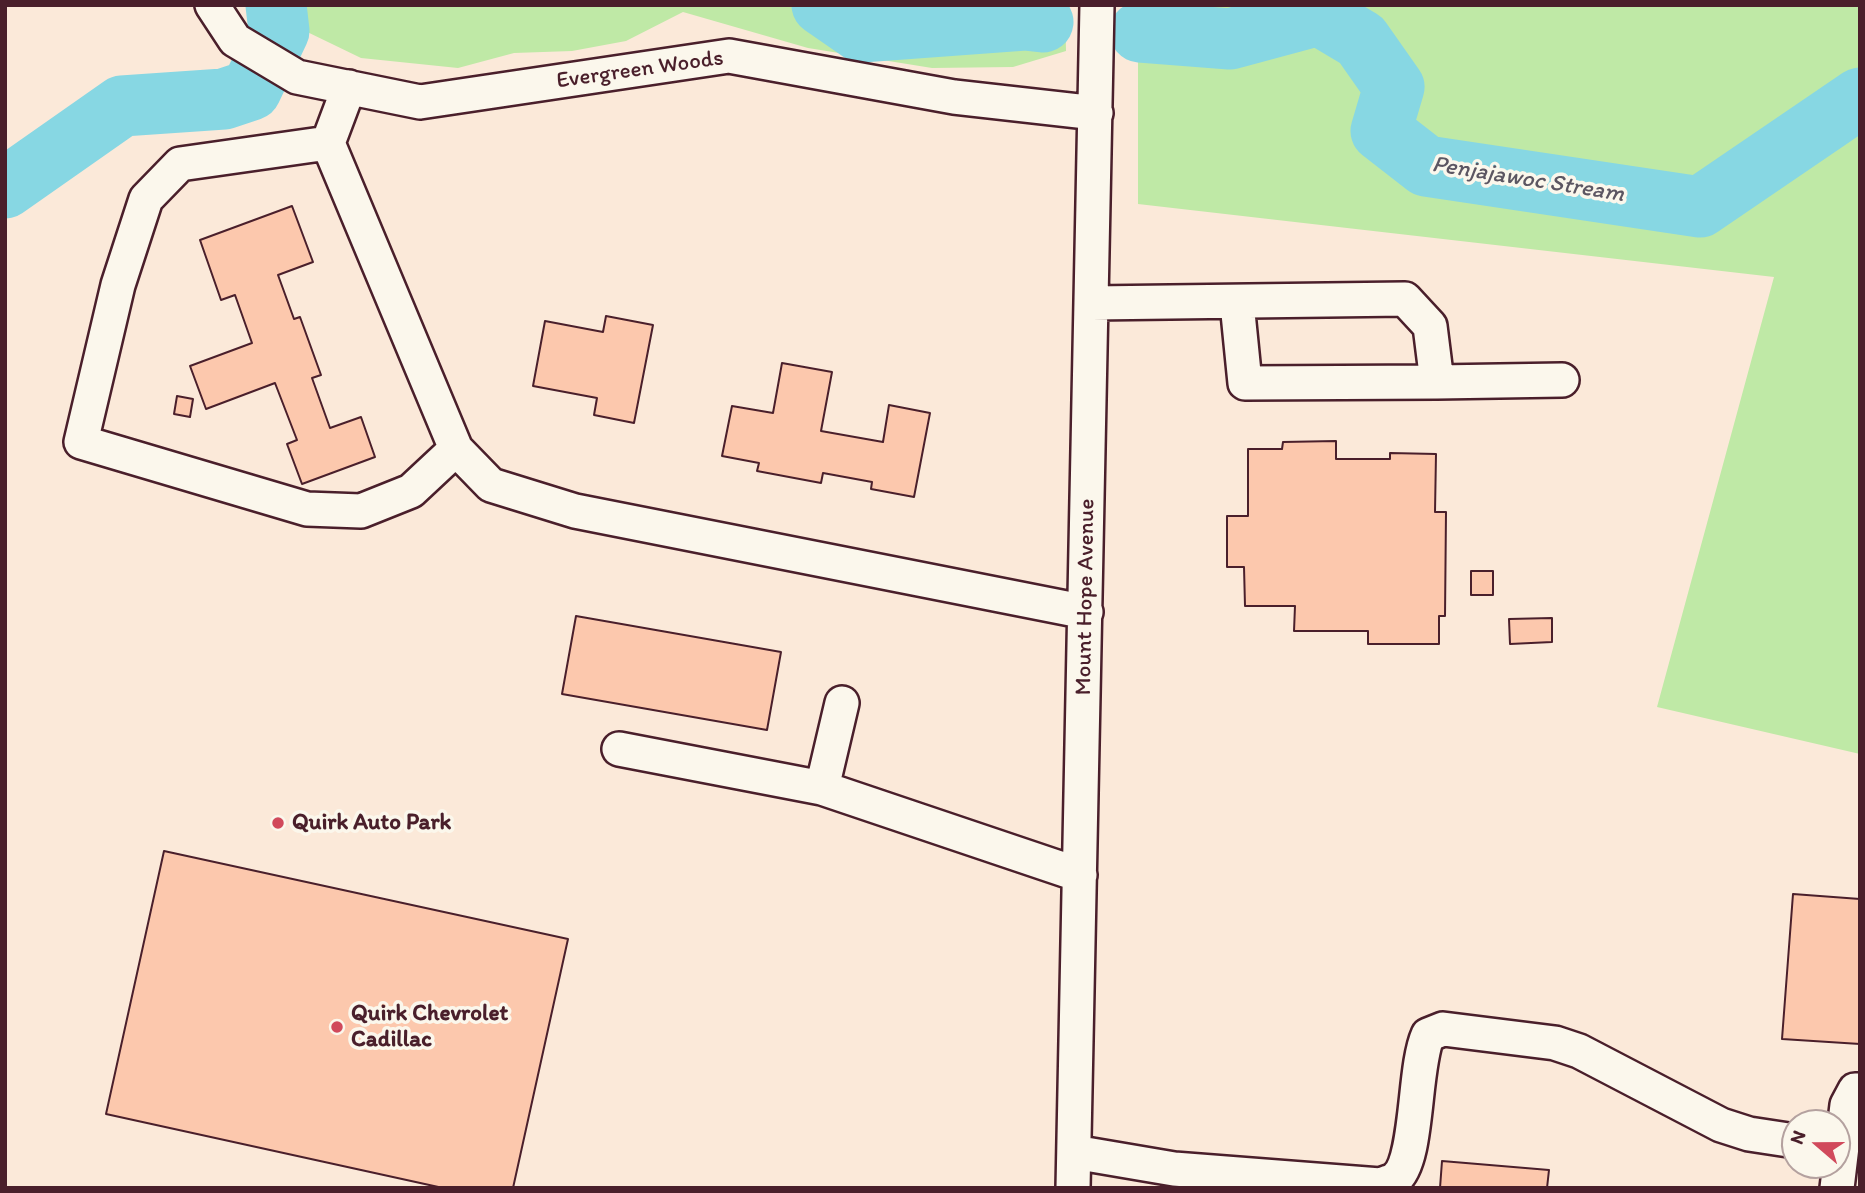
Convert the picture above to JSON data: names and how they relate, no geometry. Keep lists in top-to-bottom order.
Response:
{
  "streets": {
    "street": ["Evergreen Woods", "Mount Hope Avenue"]
  },
  "crossings": [
    ["Evergreen Woods", "Mount Hope Avenue"]
  ],
  "water": ["Penjajawoc Stream"],
  "places": ["Quirk Auto Park", "Quirk Chevrolet Cadillac"],
  "north": "left"
}
